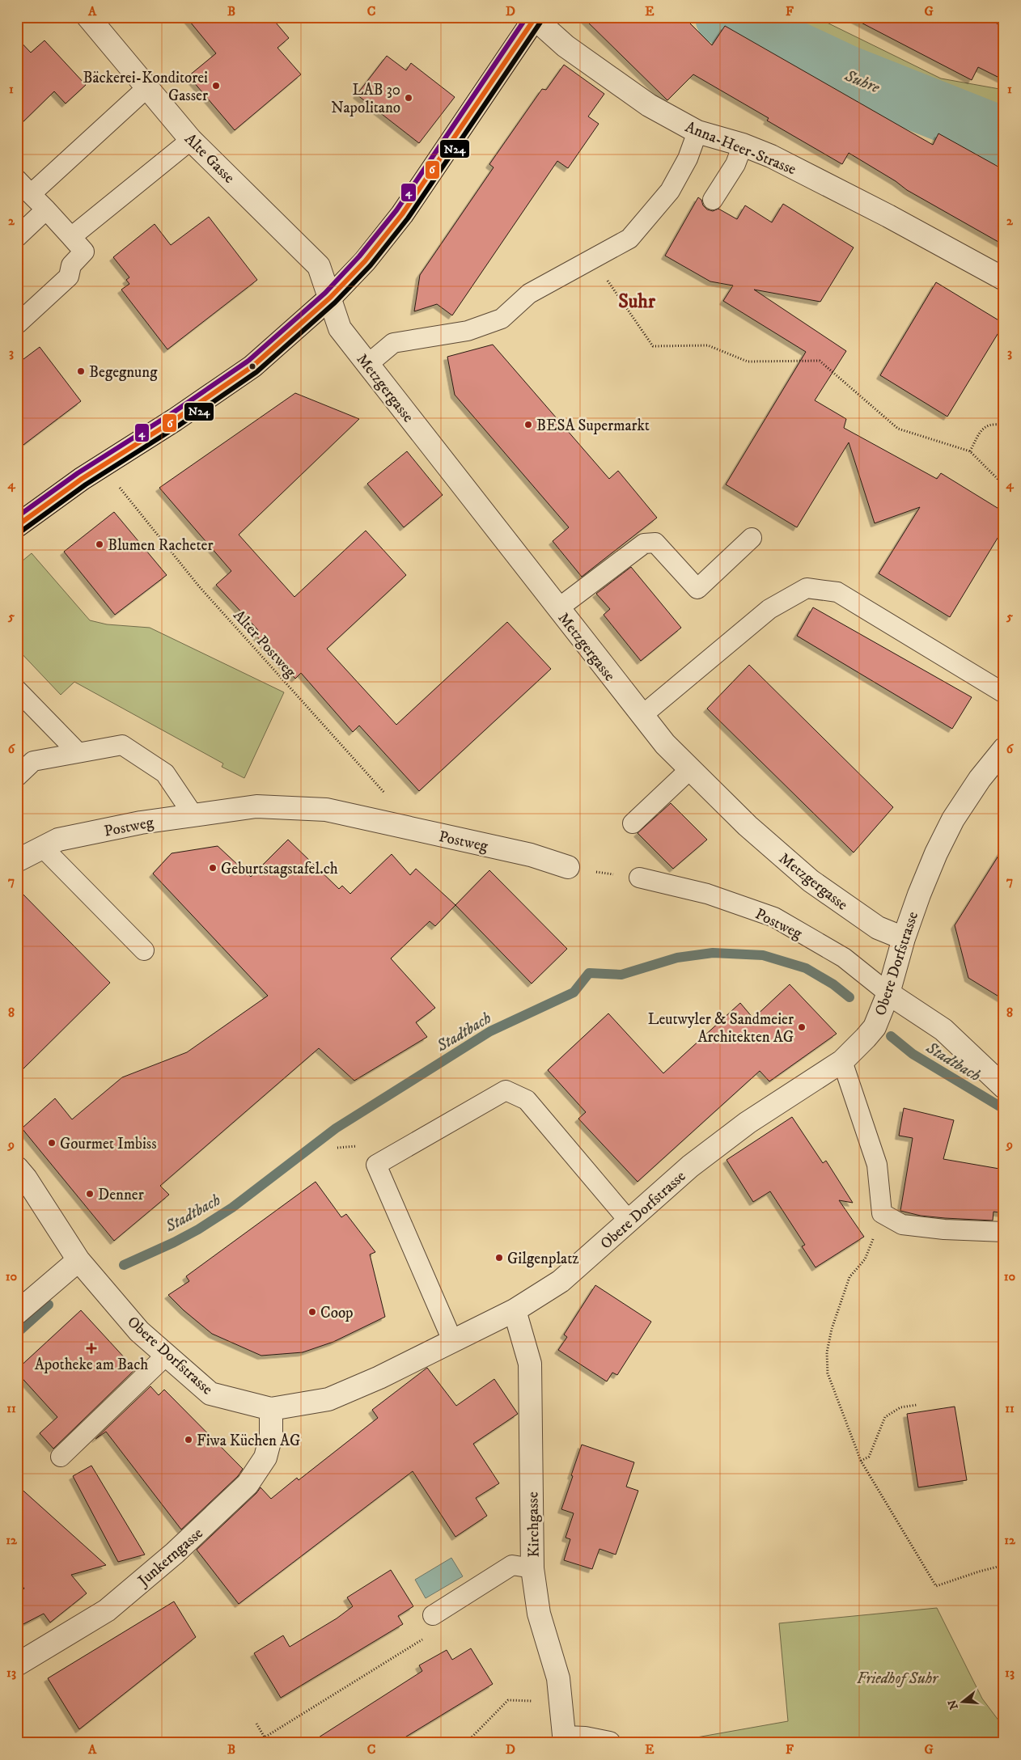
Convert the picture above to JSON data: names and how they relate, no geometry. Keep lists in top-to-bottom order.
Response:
{
  "streets": {
    "street": [
      "Anna-Heer-Strasse",
      "Alte Gasse",
      "Metzgergasse",
      "Postweg",
      "Obere Dorfstrasse",
      "Kirchgasse",
      "Junkerngasse"
    ],
    "path": ["Alter Postweg"]
  },
  "crossings": [
    ["Alte Gasse", "Metzgergasse"],
    ["Metzgergasse", "Obere Dorfstrasse"],
    ["Postweg", "Obere Dorfstrasse"],
    ["Obere Dorfstrasse", "Kirchgasse"],
    ["Obere Dorfstrasse", "Junkerngasse"]
  ],
  "districts": ["Suhr"],
  "water": ["Suhre", "Stadtbach"],
  "parks": ["Friedhof Suhr"],
  "places": {
    "other": [
      "Bäckerei-Konditorei Gasser",
      "LAB 30 Napolitano",
      "Begegnung",
      "BESA Supermarkt",
      "Blumen Racheter",
      "Geburtstagstafel.ch",
      "Leutwyler & Sandmeier Architekten AG",
      "Gourmet Imbiss",
      "Denner",
      "Gilgenplatz",
      "Coop",
      "Fiwa Küchen AG"
    ],
    "health": ["Apotheke am Bach"]
  },
  "lines": ["transit line 6", "transit line 4", "transit line N24"],
  "north": "left",
  "grid": {
    "columns": [
      "A",
      "B",
      "C",
      "D",
      "E",
      "F",
      "G"
    ],
    "rows": [
      "1",
      "2",
      "3",
      "4",
      "5",
      "6",
      "7",
      "8",
      "9",
      "10",
      "11",
      "12",
      "13"
    ]
  }
}
